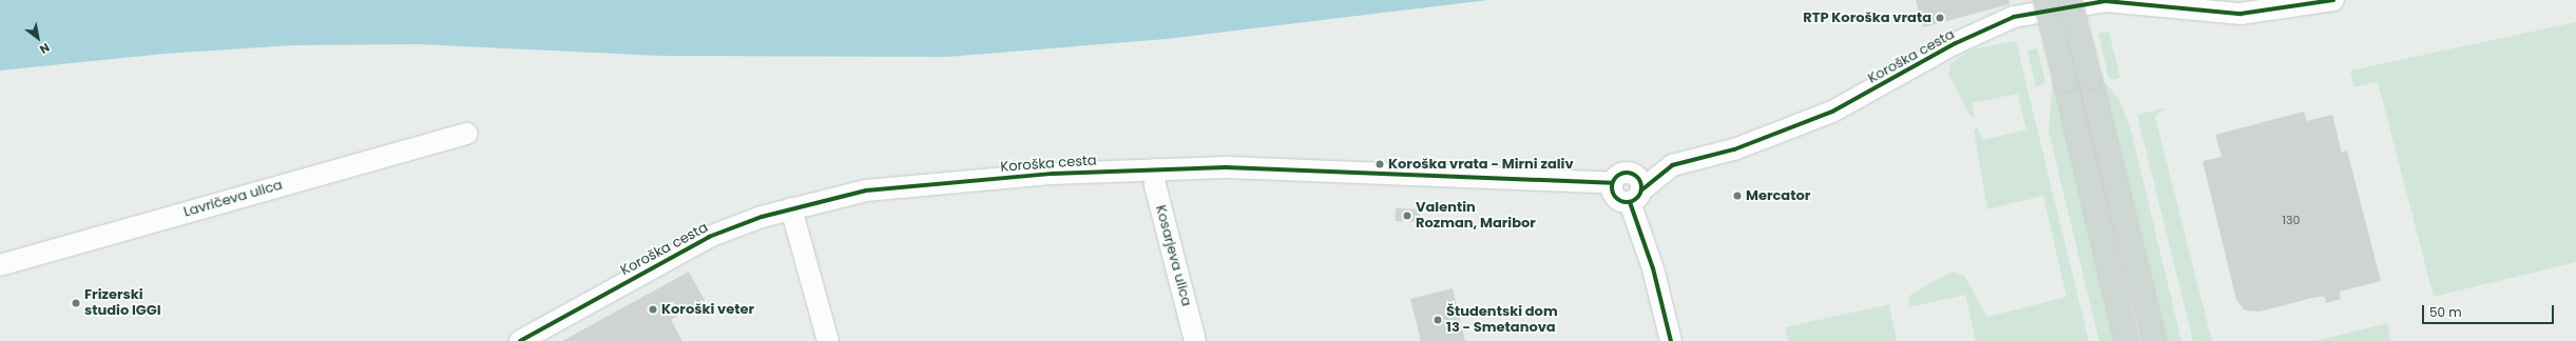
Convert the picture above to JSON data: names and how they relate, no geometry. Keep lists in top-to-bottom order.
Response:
{
  "streets": {
    "street": ["Koroška cesta", "Lavričeva ulica", "Kosarjeva ulica"]
  },
  "crossings": [
    ["Koroška cesta", "Kosarjeva ulica"]
  ],
  "places": [
    "RTP Koroška vrata",
    "Koroška vrata - Mirni zaliv",
    "Mercator",
    "Valentin Rozman, Maribor",
    "Frizerski studio IGGI",
    "Koroški veter",
    "Študentski dom 13 - Smetanova"
  ],
  "house_numbers": ["130"],
  "scale_bar": "50 m",
  "north": "bottom right"
}
